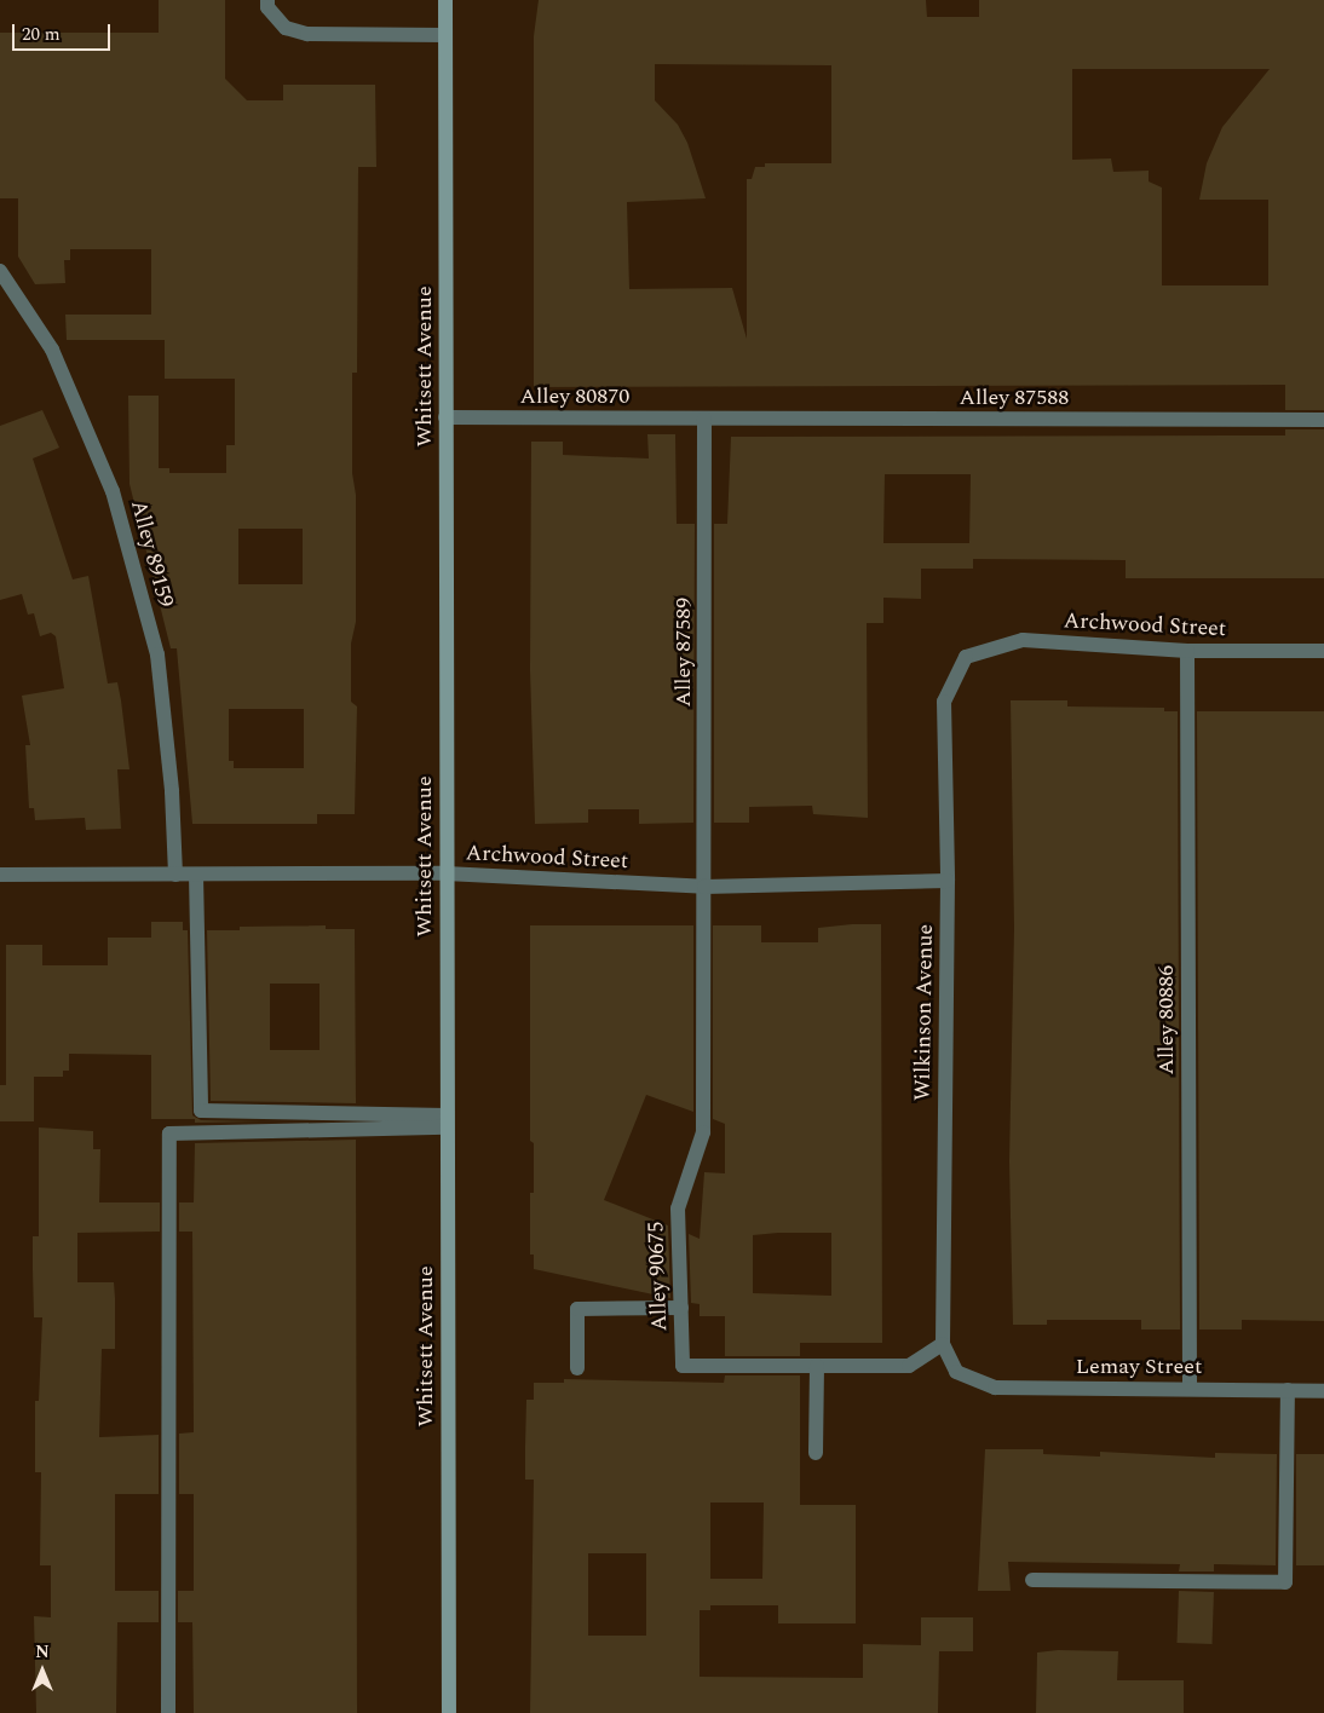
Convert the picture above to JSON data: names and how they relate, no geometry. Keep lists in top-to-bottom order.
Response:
{
  "streets": {
    "main road": ["Whitsett Avenue"],
    "street": [
      "Alley 80870",
      "Alley 87588",
      "Alley 89159",
      "Archwood Street",
      "Alley 87589",
      "Wilkinson Avenue",
      "Alley 80886",
      "Alley 90675",
      "Lemay Street"
    ]
  },
  "crossings": [
    ["Whitsett Avenue", "Alley 80870"],
    ["Whitsett Avenue", "Archwood Street"],
    ["Alley 80870", "Alley 87588"],
    ["Alley 80870", "Alley 87589"],
    ["Alley 87588", "Alley 87589"],
    ["Alley 89159", "Archwood Street"],
    ["Archwood Street", "Alley 87589"],
    ["Archwood Street", "Wilkinson Avenue"],
    ["Archwood Street", "Alley 80886"],
    ["Archwood Street", "Alley 90675"],
    ["Alley 87589", "Alley 90675"],
    ["Wilkinson Avenue", "Alley 90675"],
    ["Wilkinson Avenue", "Lemay Street"],
    ["Alley 80886", "Lemay Street"]
  ],
  "scale_bar": "20 m",
  "north": "top"
}
